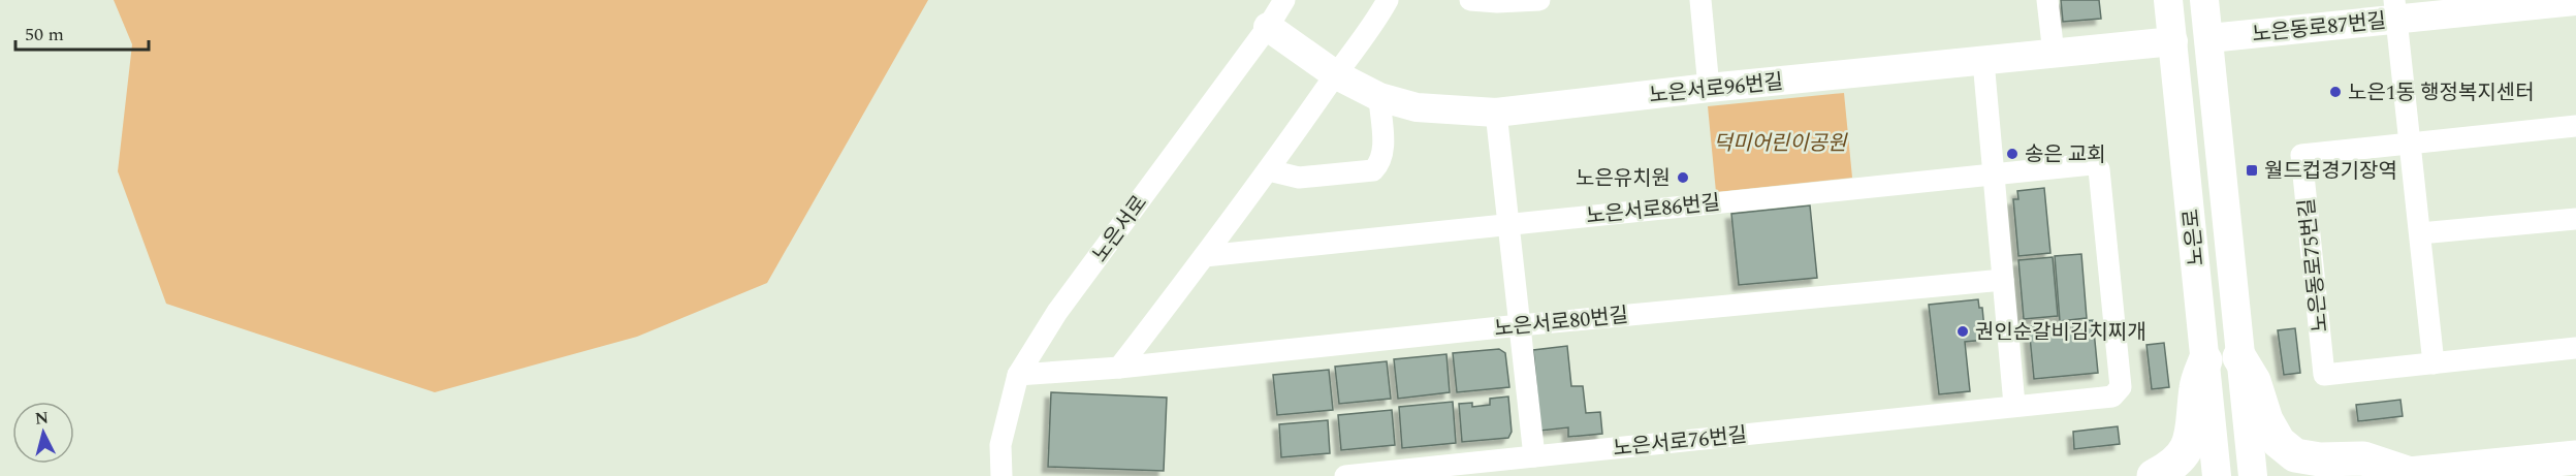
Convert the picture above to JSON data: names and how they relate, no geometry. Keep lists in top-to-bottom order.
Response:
{
  "streets": {
    "street": [
      "노은동로87번길",
      "노은서로96번길",
      "노은서로86번길",
      "노은서로",
      "노은로",
      "노은동로75번길",
      "노은서로80번길",
      "노은서로76번길"
    ]
  },
  "crossings": [
    ["노은동로87번길", "노은로"],
    ["노은서로96번길", "노은서로"],
    ["노은서로96번길", "노은로"],
    ["노은서로86번길", "노은서로76번길"],
    ["노은서로", "노은서로80번길"]
  ],
  "parks": ["덕미어린이공원"],
  "places": {
    "other": [
      "노은1동 행정복지센터",
      "송은 교회",
      "노은유치원",
      "권인순갈비김치찌개"
    ],
    "transit": ["월드컵경기장역"]
  },
  "scale_bar": "50 m",
  "north": "top"
}
